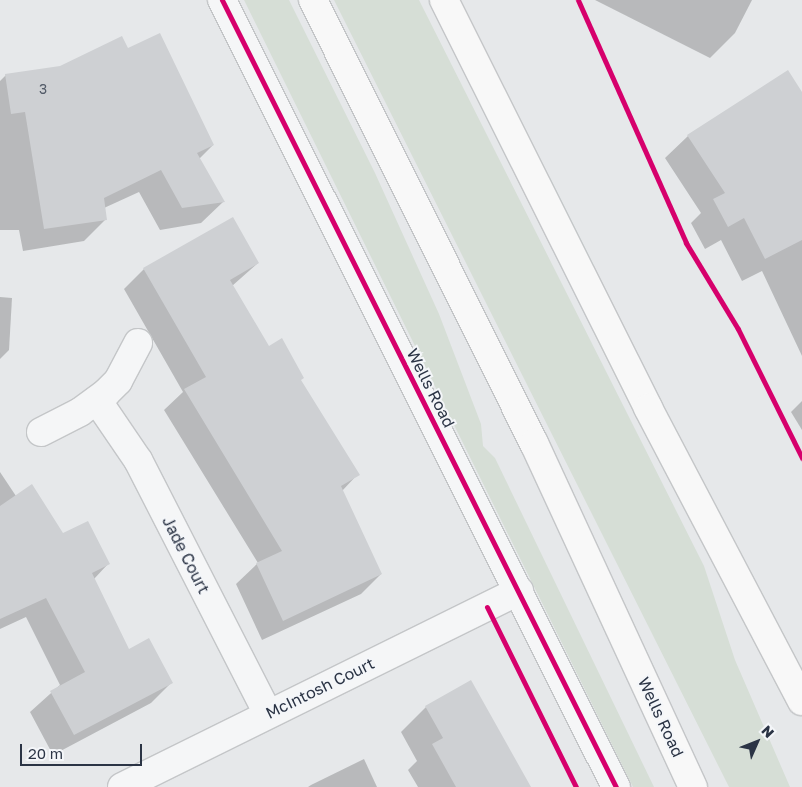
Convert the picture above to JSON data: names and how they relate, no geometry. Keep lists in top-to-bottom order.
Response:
{
  "streets": {
    "main road": ["Wells Road"],
    "street": ["Jade Court", "McIntosh Court"]
  },
  "crossings": [
    ["Wells Road", "McIntosh Court"],
    ["Jade Court", "McIntosh Court"]
  ],
  "house_numbers": ["3"],
  "scale_bar": "20 m",
  "north": "top right"
}
